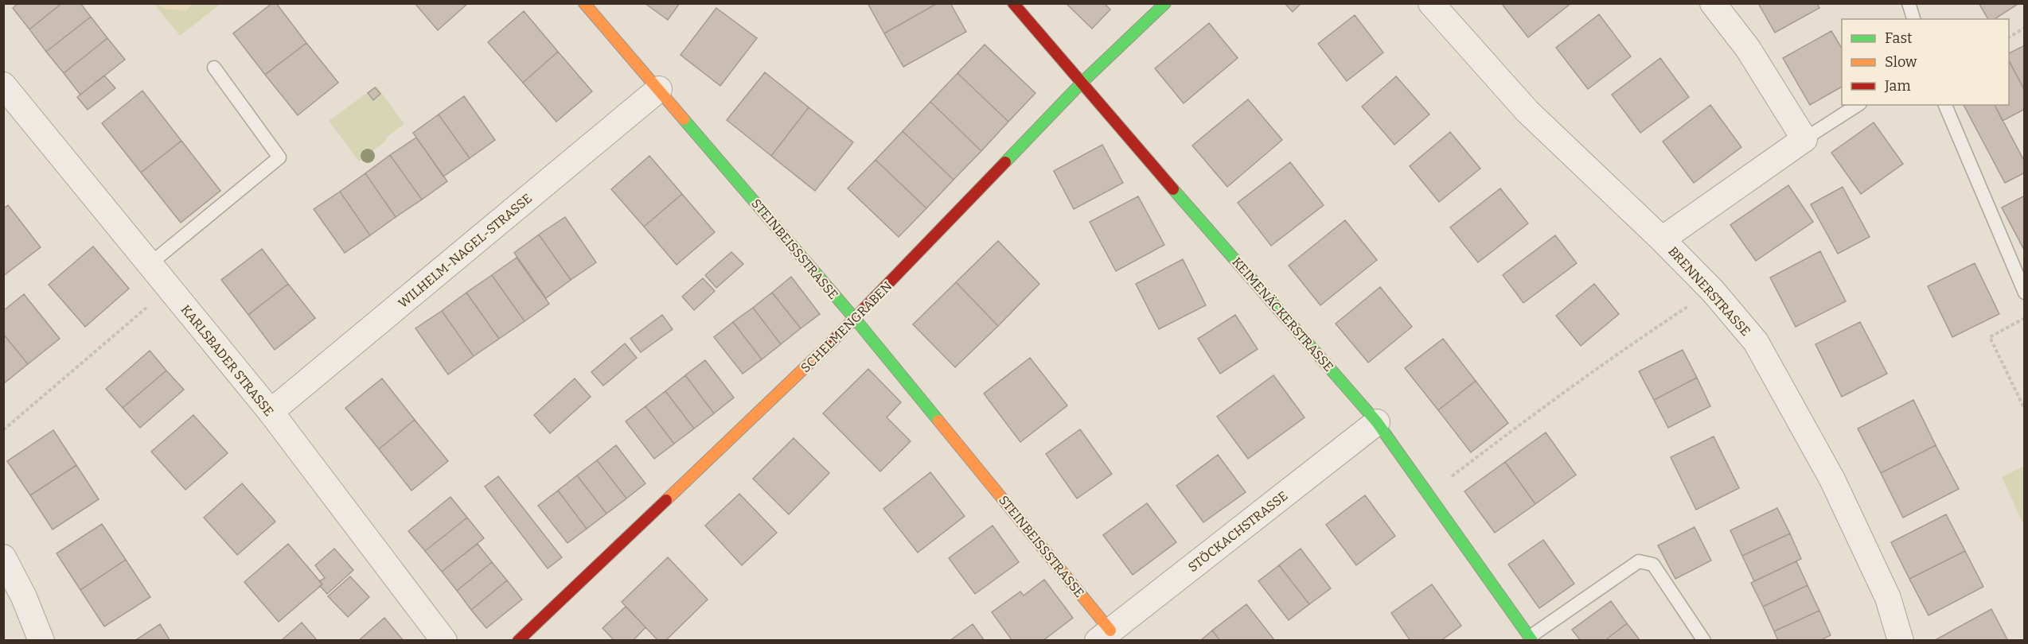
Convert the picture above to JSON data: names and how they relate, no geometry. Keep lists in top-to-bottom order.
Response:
{
  "streets": {
    "street": [
      "STEINBEISSSTRASSE",
      "WILHELM-NAGEL-STRASSE",
      "BRENNERSTRASSE",
      "KEIMENÄCKERSTRASSE",
      "SCHELMENGRABEN",
      "KARLSBADER STRASSE",
      "STÖCKACHSTRASSE"
    ]
  },
  "crossings": [
    ["STEINBEISSSTRASSE", "WILHELM-NAGEL-STRASSE"],
    ["STEINBEISSSTRASSE", "SCHELMENGRABEN"],
    ["STEINBEISSSTRASSE", "STÖCKACHSTRASSE"],
    ["WILHELM-NAGEL-STRASSE", "KARLSBADER STRASSE"],
    ["KEIMENÄCKERSTRASSE", "SCHELMENGRABEN"],
    ["KEIMENÄCKERSTRASSE", "STÖCKACHSTRASSE"]
  ],
  "legend": ["Fast", "Slow", "Jam"]
}
